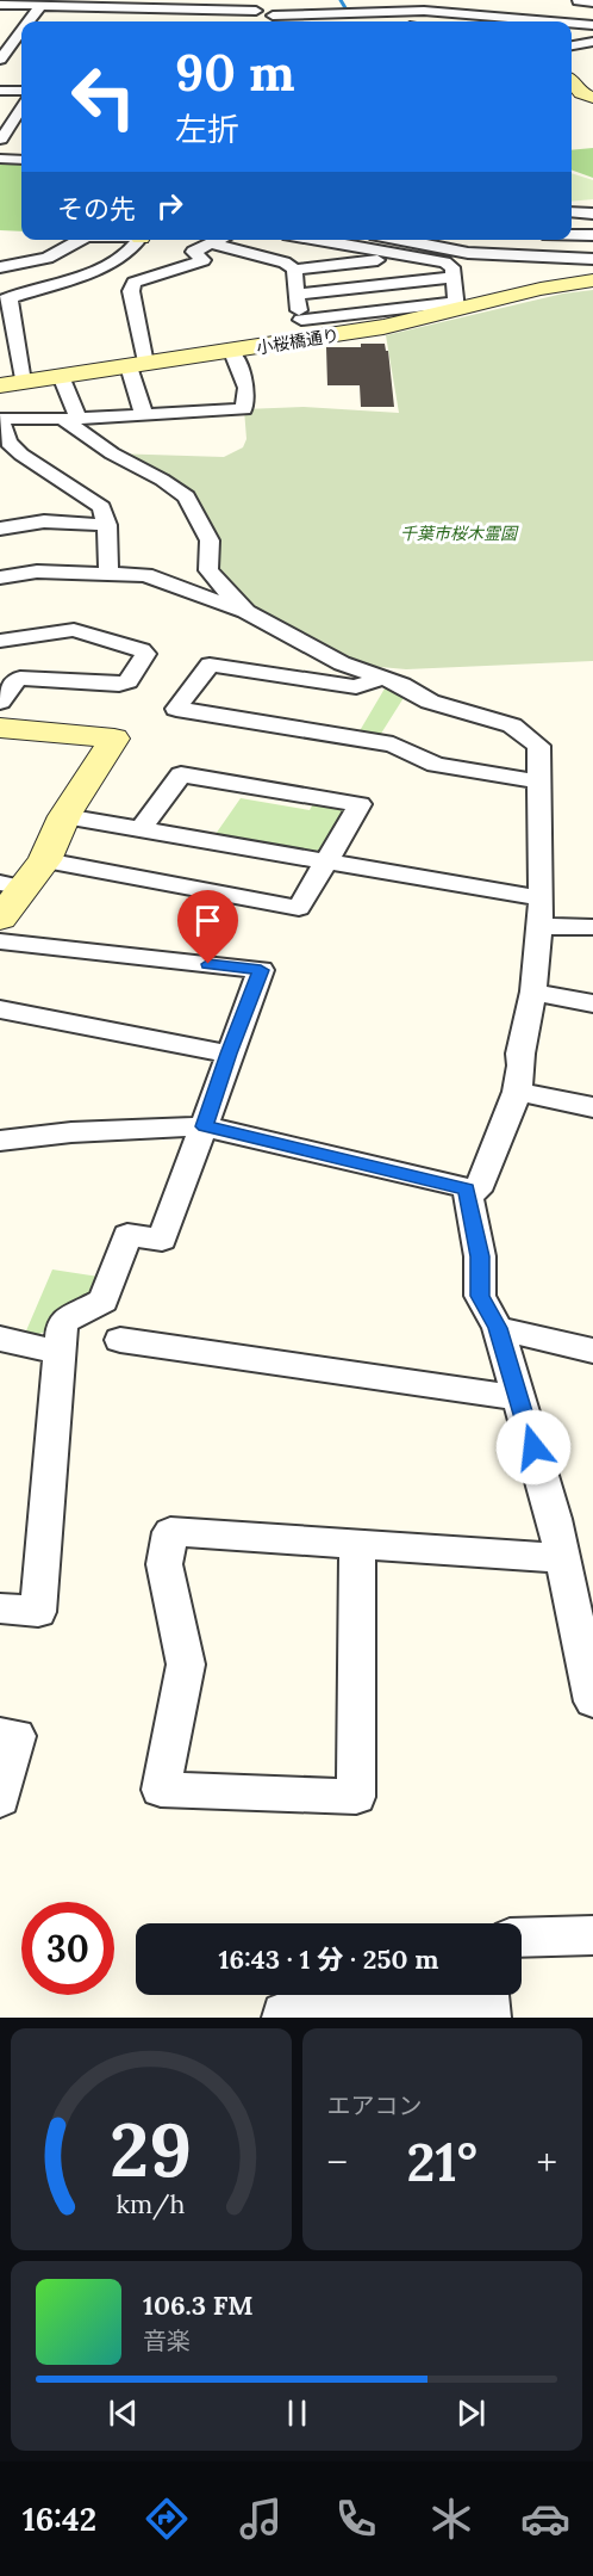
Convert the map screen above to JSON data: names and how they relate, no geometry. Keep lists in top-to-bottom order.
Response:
{
  "streets": {
    "street": ["小桜橋通り"]
  },
  "parks": ["千葉市桜木霊園"],
  "page": {
    "turn": ["90 m", "左折"],
    "then": "その先",
    "limit": "30",
    "trip": "16:43 · 1 分 · 250 m",
    "tile": "エアコン",
    "heat": ["−", "21°", "+"],
    "song": ["106.3 FM", "音楽"],
    "tabs": "16:42",
    "gauge": ["29", "km/h"]
  }
}
